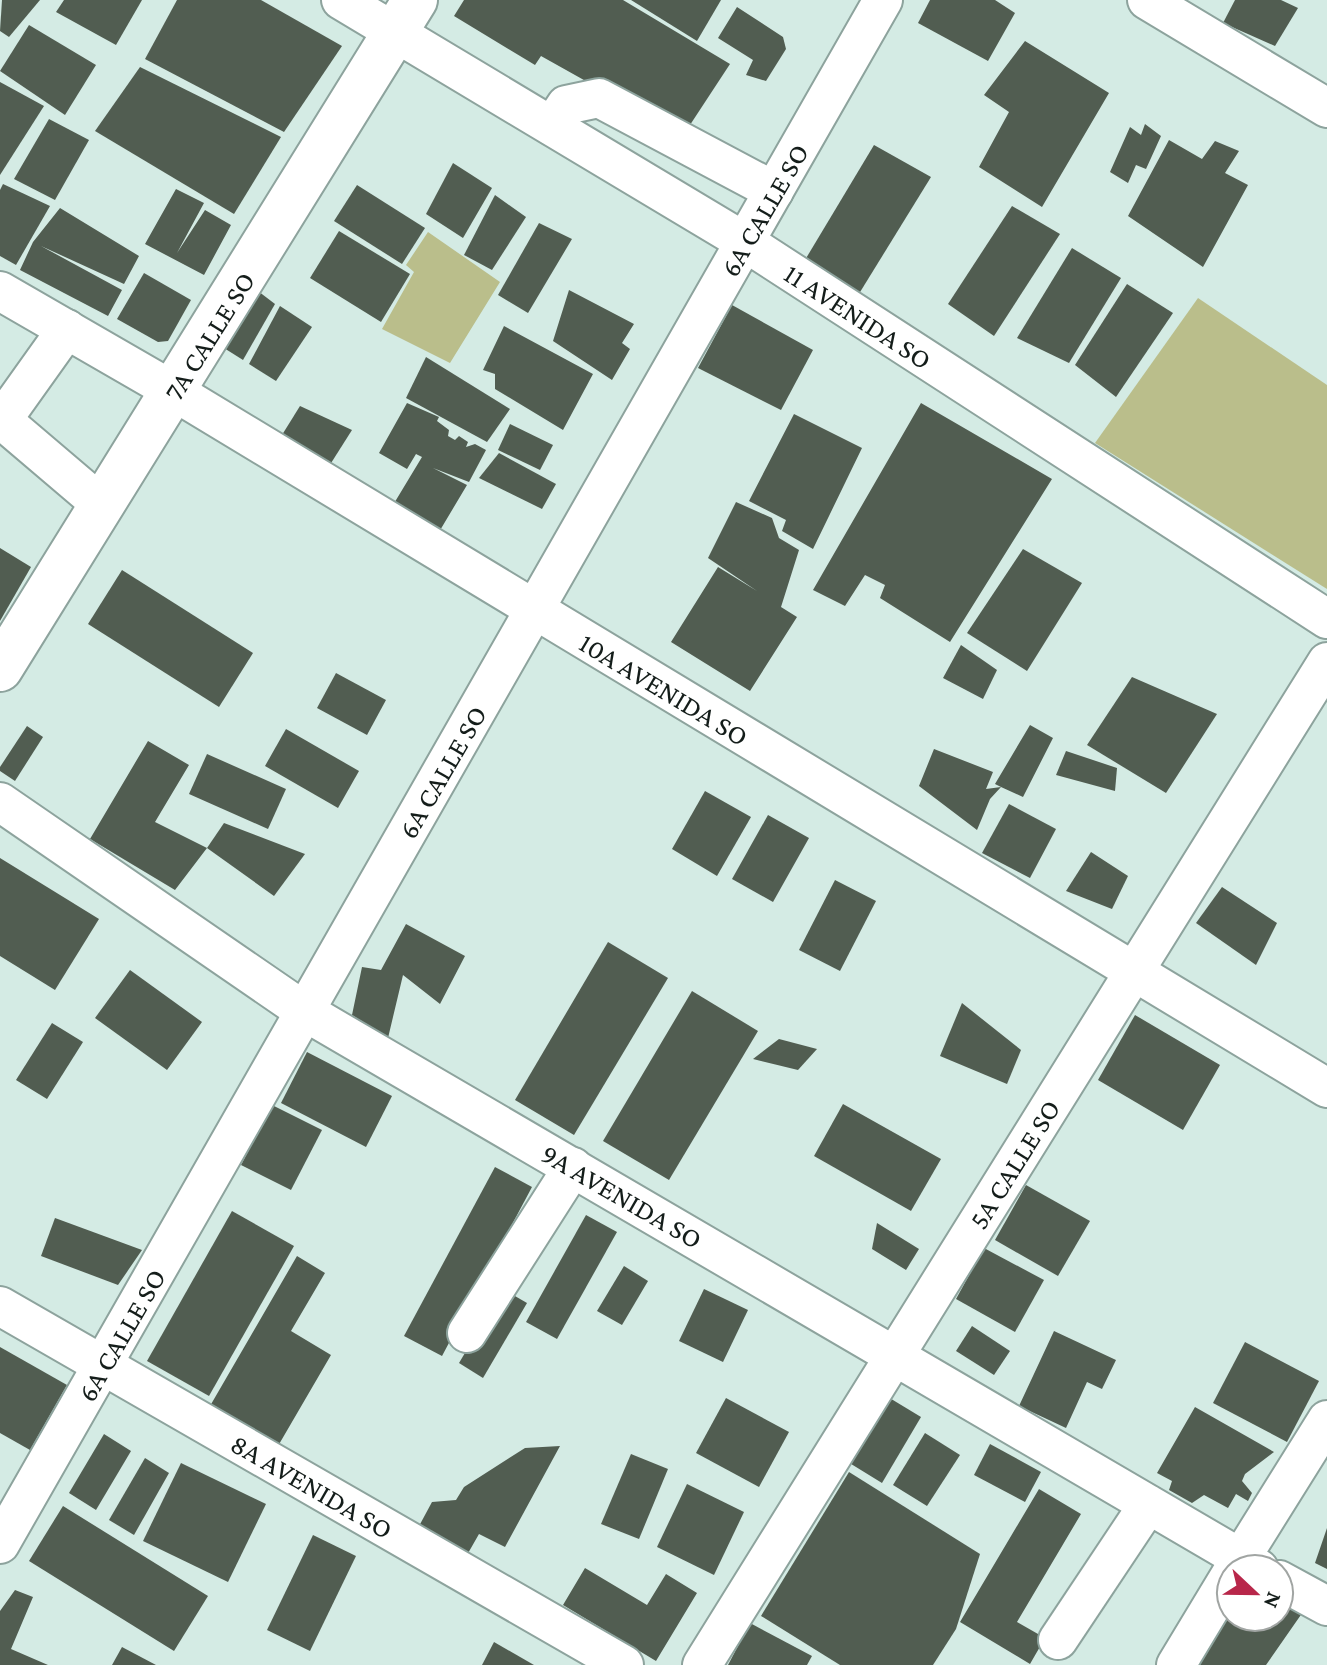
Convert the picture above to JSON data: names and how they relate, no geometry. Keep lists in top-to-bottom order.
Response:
{
  "streets": {
    "main road": ["7A CALLE SO"],
    "street": [
      "6A CALLE SO",
      "11 AVENIDA SO",
      "10A AVENIDA SO",
      "5A CALLE SO",
      "9A AVENIDA SO",
      "8A AVENIDA SO"
    ]
  },
  "crossings": [
    ["6A CALLE SO", "11 AVENIDA SO"],
    ["6A CALLE SO", "10A AVENIDA SO"],
    ["6A CALLE SO", "9A AVENIDA SO"],
    ["6A CALLE SO", "8A AVENIDA SO"],
    ["11 AVENIDA SO", "7A CALLE SO"],
    ["7A CALLE SO", "10A AVENIDA SO"],
    ["10A AVENIDA SO", "5A CALLE SO"],
    ["5A CALLE SO", "9A AVENIDA SO"]
  ],
  "north": "right"
}
